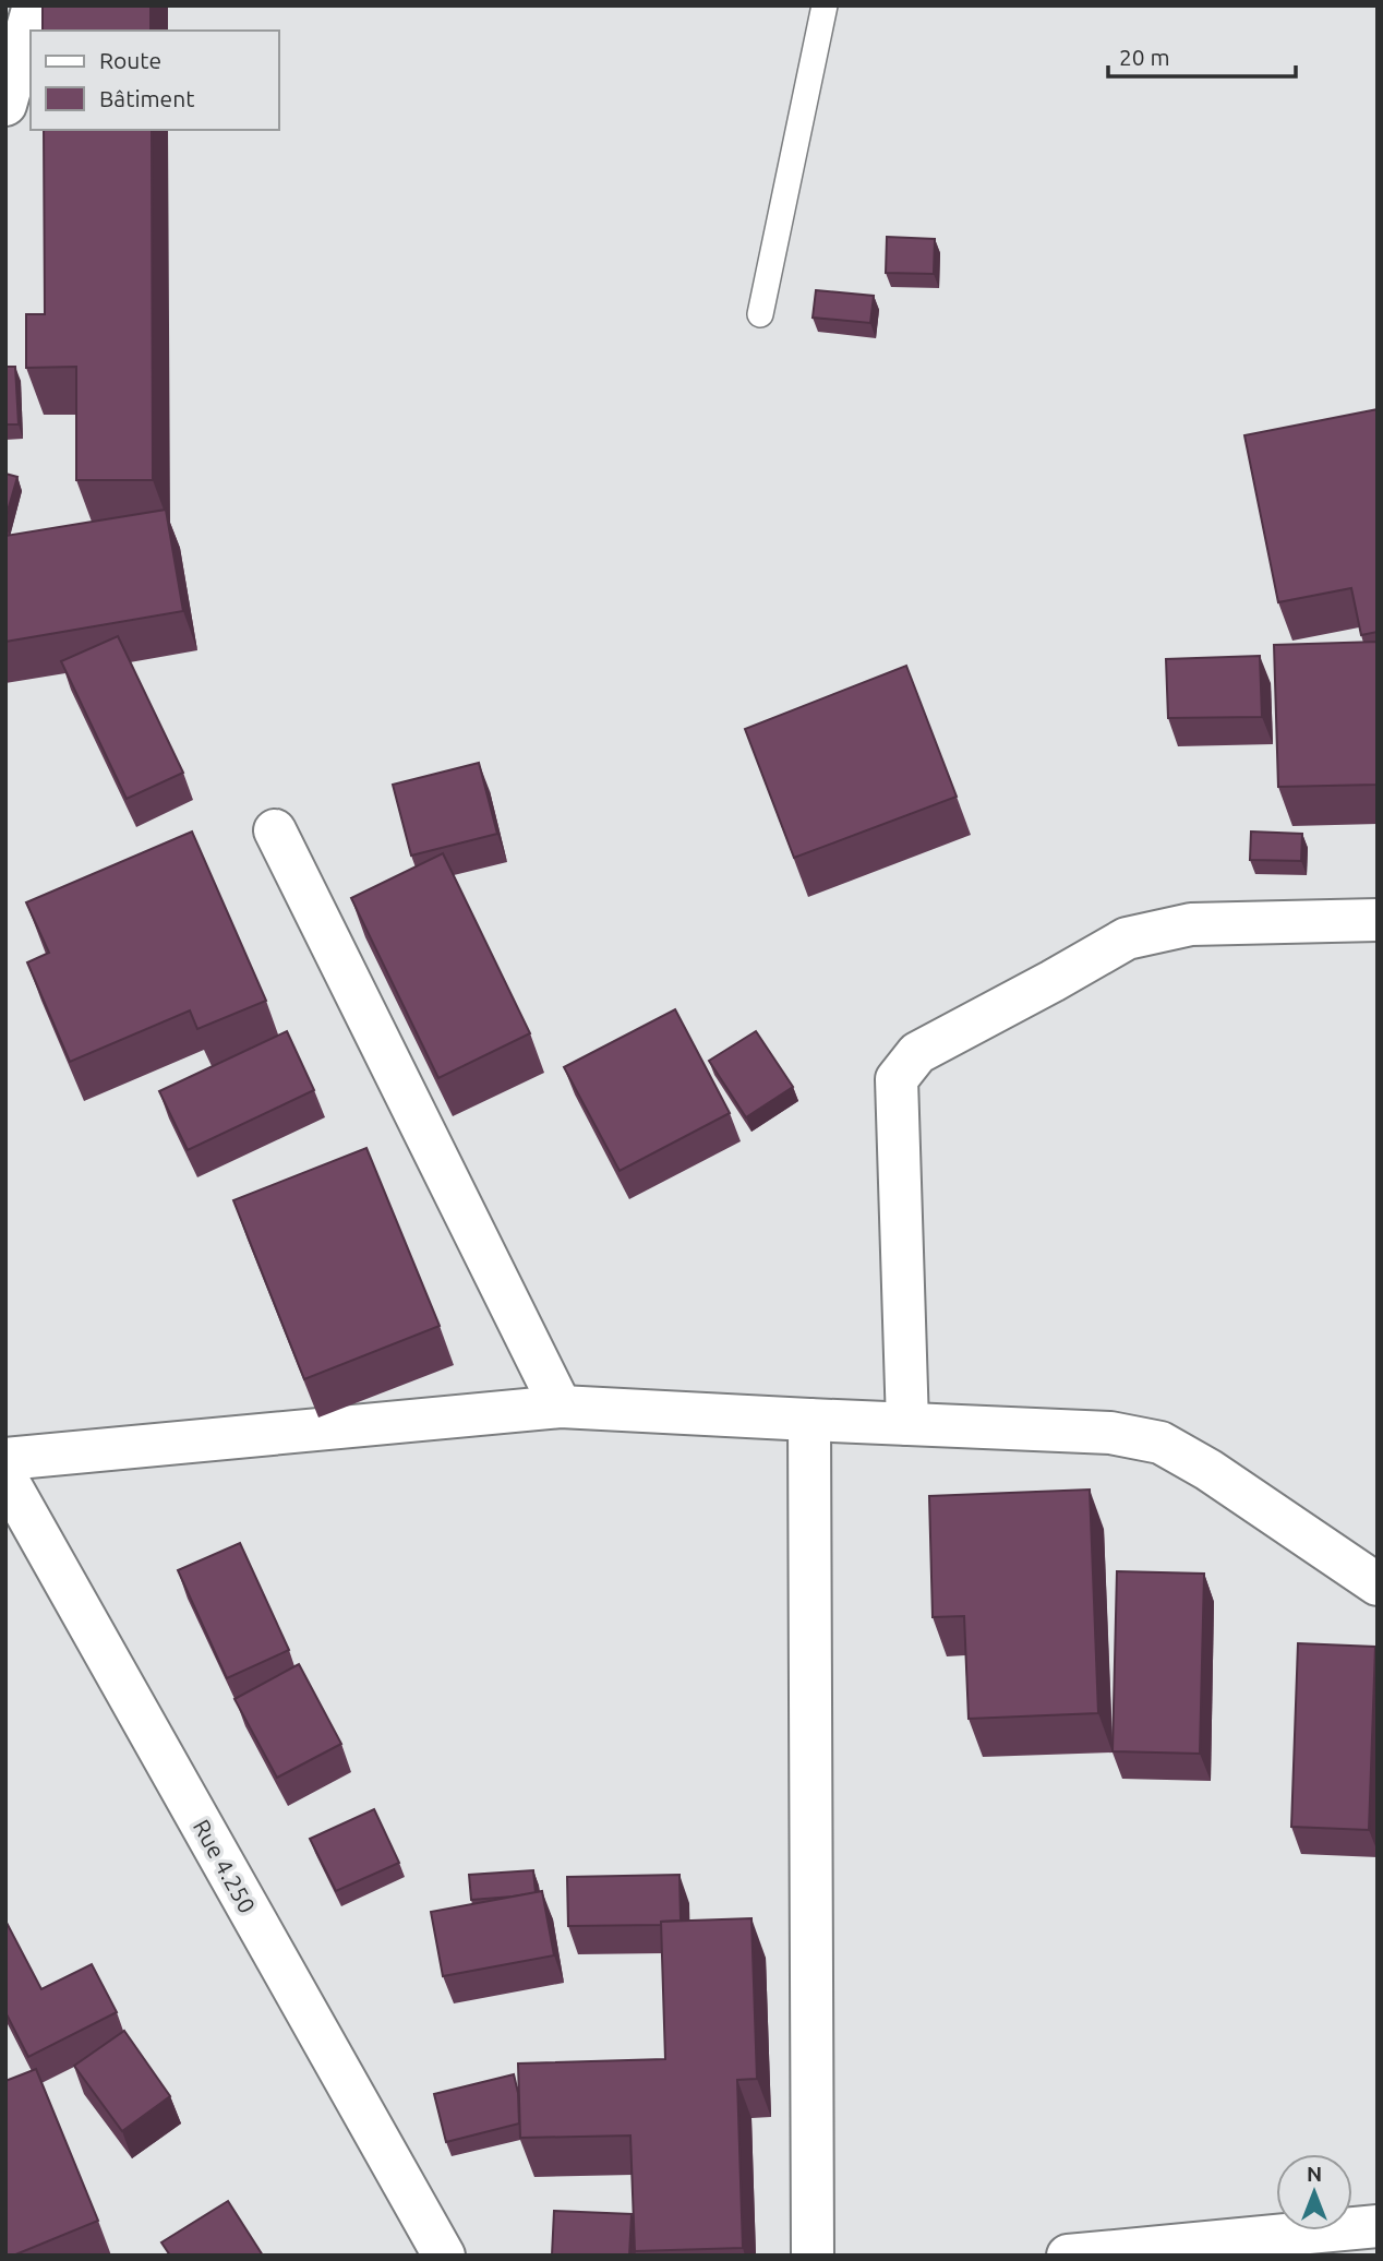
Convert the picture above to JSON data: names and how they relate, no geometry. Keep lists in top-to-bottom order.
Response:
{
  "streets": {
    "street": ["Rue 4.250"]
  },
  "legend": ["Route", "Bâtiment"],
  "scale_bar": "20 m",
  "north": "top"
}
